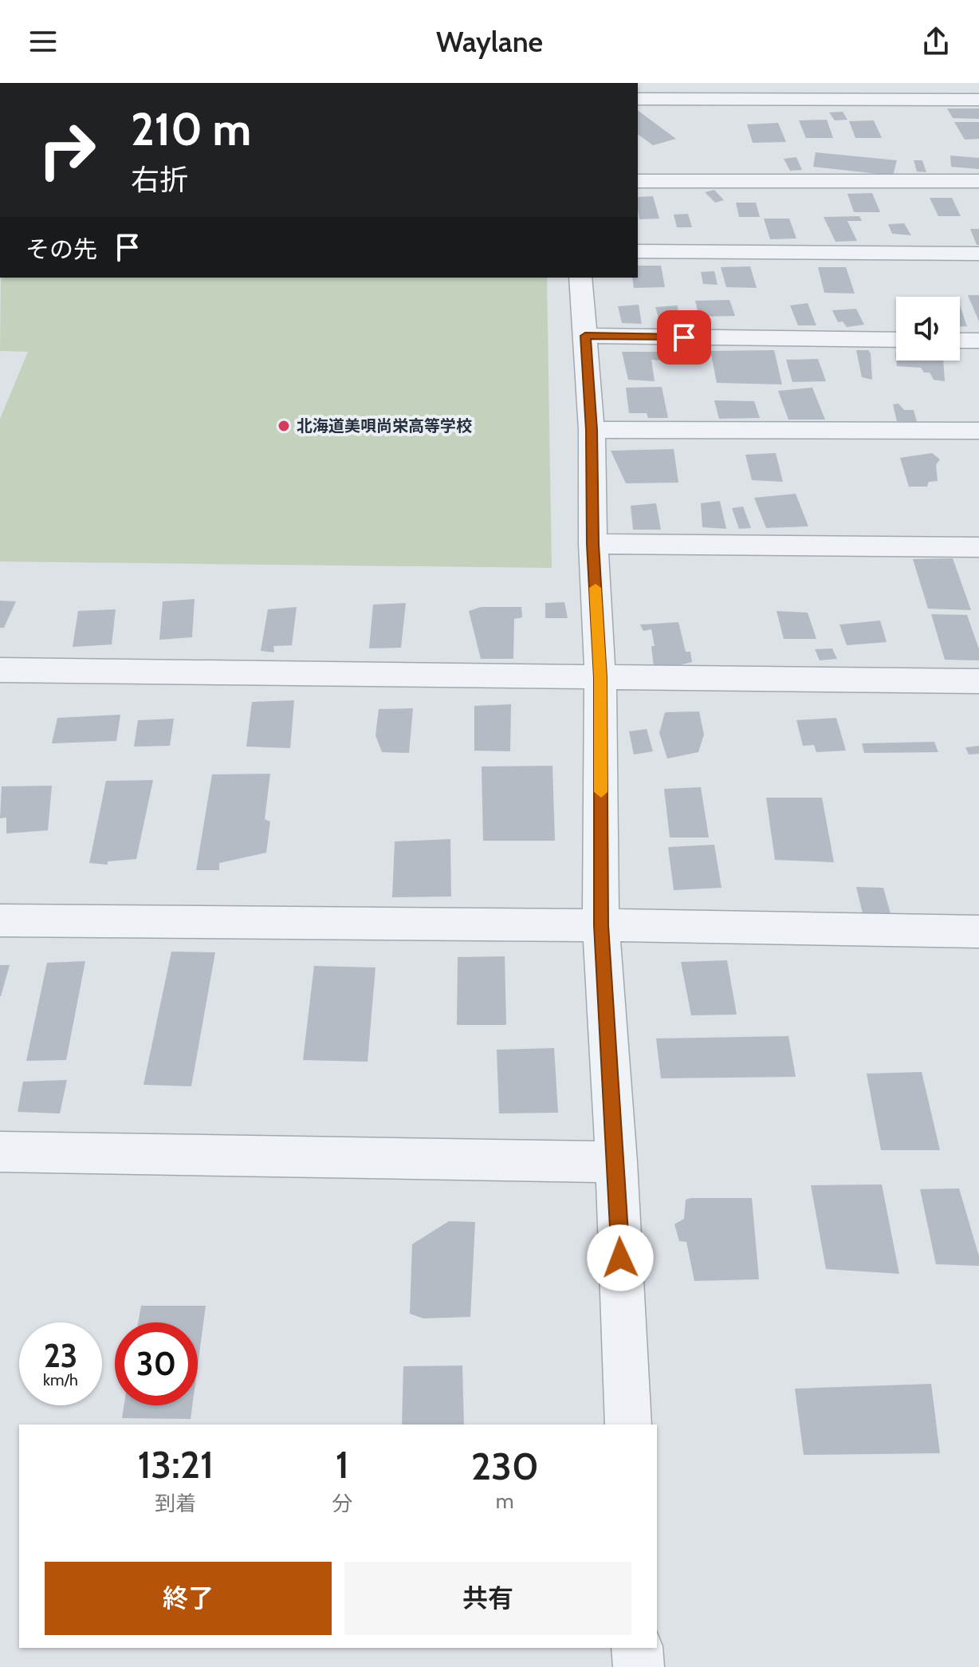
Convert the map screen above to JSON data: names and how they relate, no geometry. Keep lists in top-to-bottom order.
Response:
{
  "places": ["北海道美唄尚栄高等学校"],
  "page": {
    "header": "Waylane",
    "turn": ["210 m", "右折"],
    "then": "その先",
    "speed": "23 km/h",
    "limit": "30",
    "eta": [
      "13:21",
      "到着",
      "1",
      "分",
      "230",
      "m"
    ],
    "buttons": ["終了", "共有"]
  }
}
